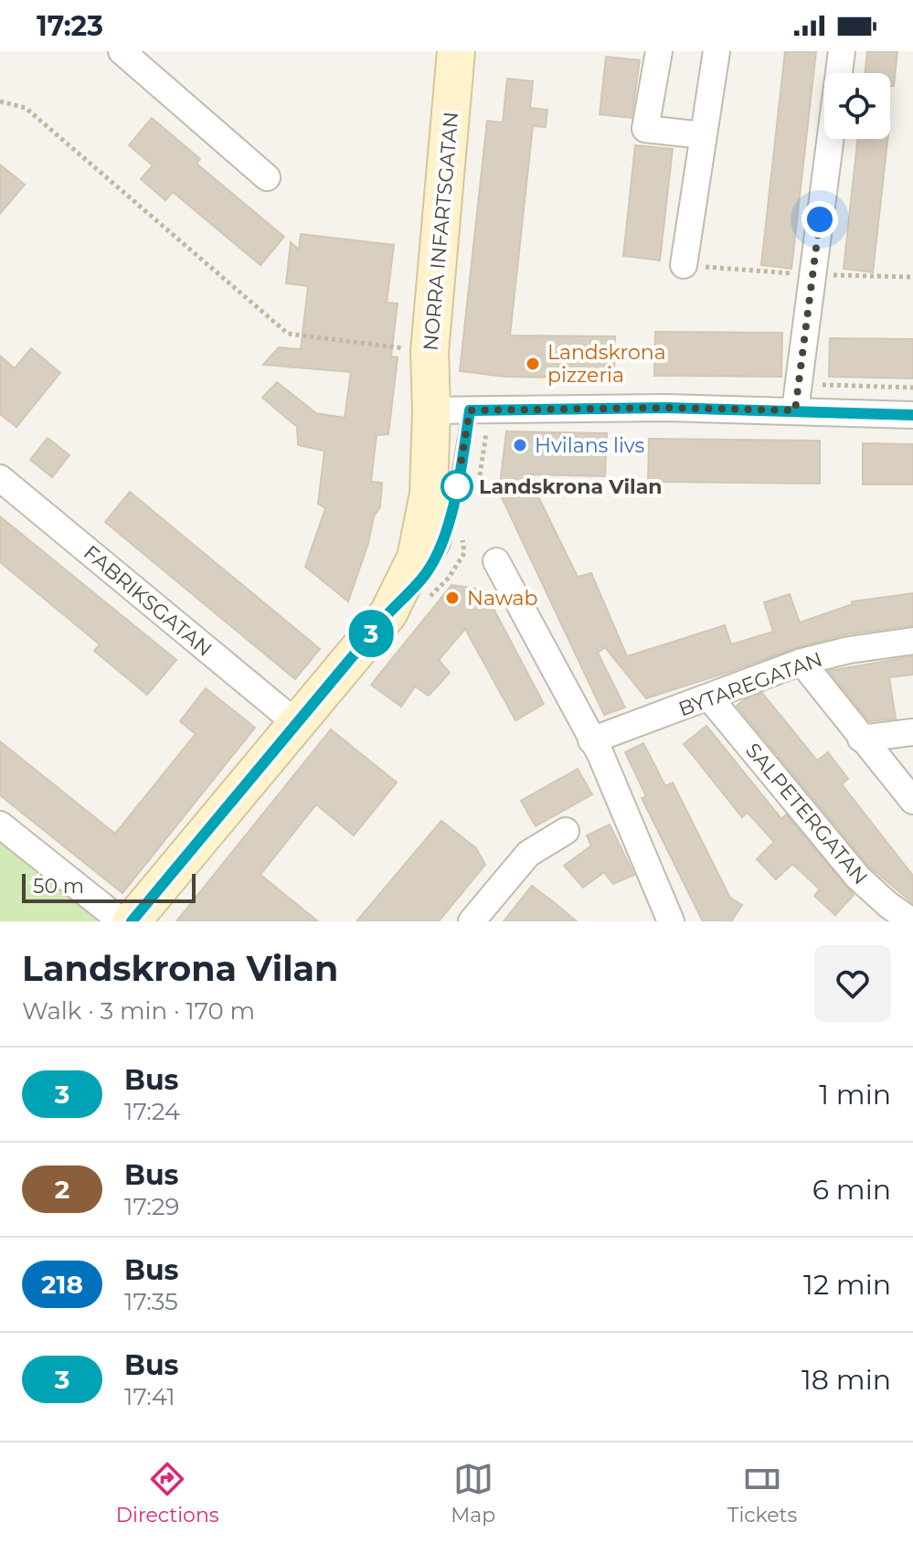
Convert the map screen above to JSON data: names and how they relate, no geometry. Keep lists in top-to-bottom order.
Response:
{
  "streets": {
    "street": [
      "NORRA INFARTSGATAN",
      "FABRIKSGATAN",
      "BYTAREGATAN",
      "SALPETERGATAN"
    ]
  },
  "crossings": [
    ["NORRA INFARTSGATAN", "FABRIKSGATAN"],
    ["BYTAREGATAN", "SALPETERGATAN"]
  ],
  "places": [
    "Landskrona pizzeria",
    "Hvilans livs",
    "Landskrona Vilan",
    "Nawab"
  ],
  "lines": ["bus line 3"],
  "scale_bar": "50 m",
  "page": {
    "status": "17:23",
    "on_map": "3",
    "scale": "50 m",
    "heading": ["Landskrona Vilan", "Walk · 3 min · 170 m"],
    "list": [
      {
        "mark": "3",
        "name": "Bus",
        "note": "17:24",
        "value": "1 min"
      },
      {
        "mark": "2",
        "name": "Bus",
        "note": "17:29",
        "value": "6 min"
      },
      {
        "mark": "218",
        "name": "Bus",
        "note": "17:35",
        "value": "12 min"
      },
      {
        "mark": "3",
        "name": "Bus",
        "note": "17:41",
        "value": "18 min"
      }
    ],
    "tabs": ["Directions", "Map", "Tickets"]
  }
}
